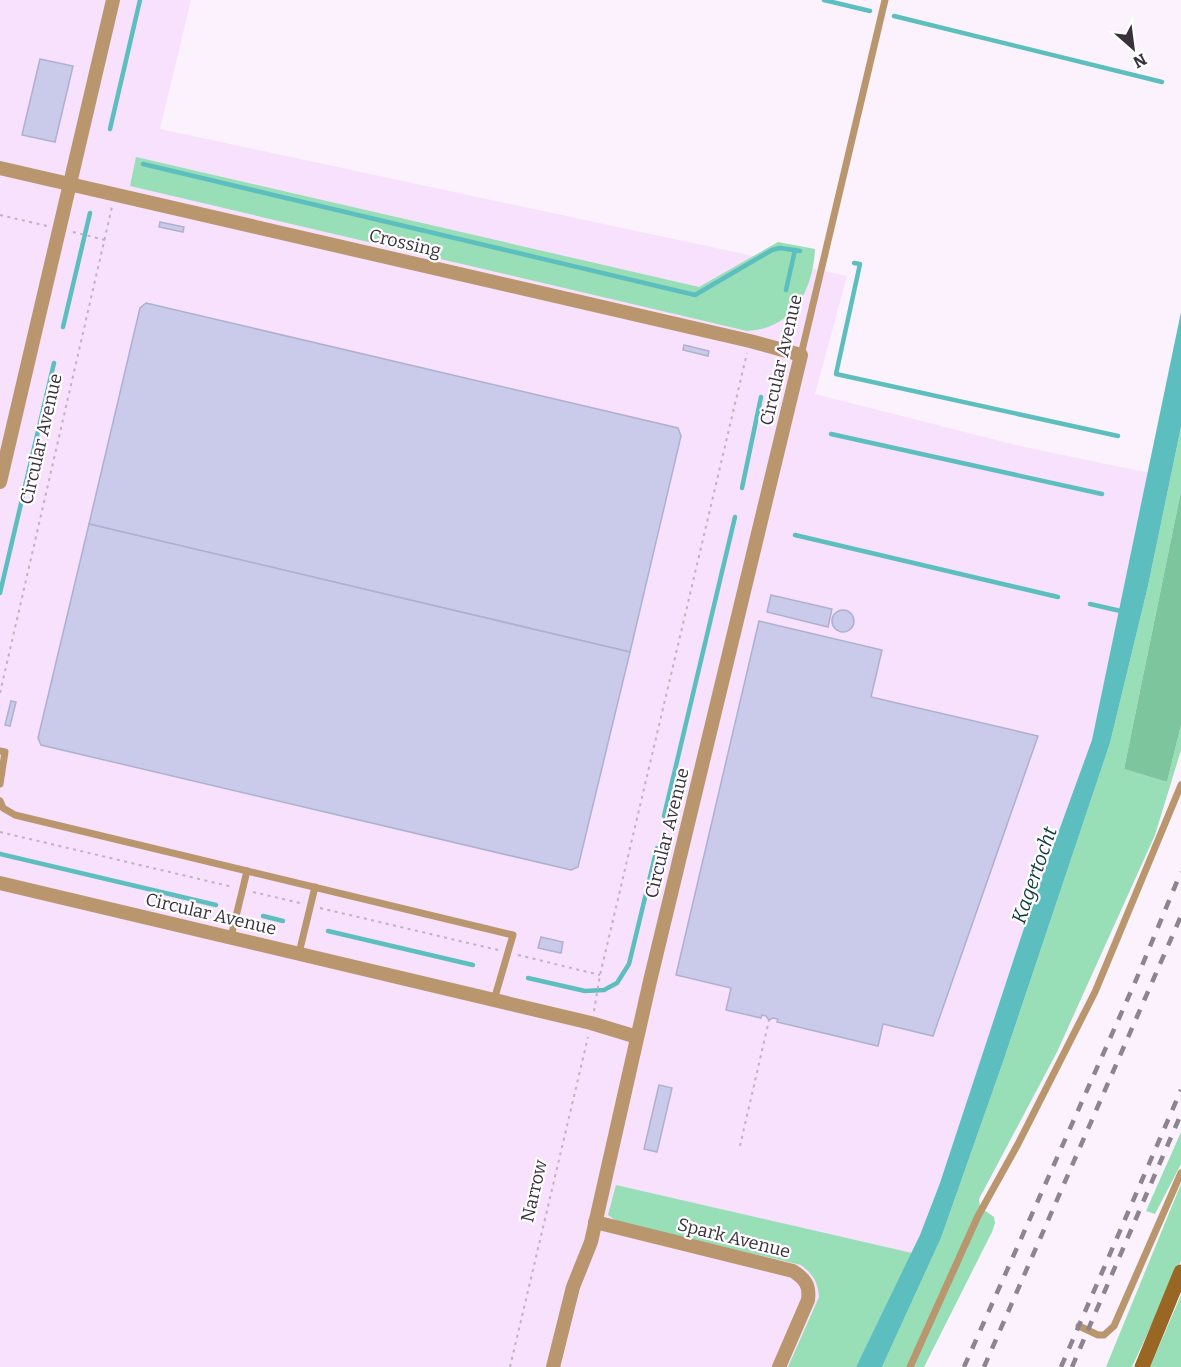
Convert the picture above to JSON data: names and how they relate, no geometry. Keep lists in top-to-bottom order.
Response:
{
  "streets": {
    "street": ["Crossing", "Circular Avenue", "Spark Avenue"],
    "path": ["Narrow"]
  },
  "crossings": [
    ["Crossing", "Circular Avenue"],
    ["Circular Avenue", "Narrow"]
  ],
  "water": ["Kagertocht"],
  "north": "bottom right"
}
